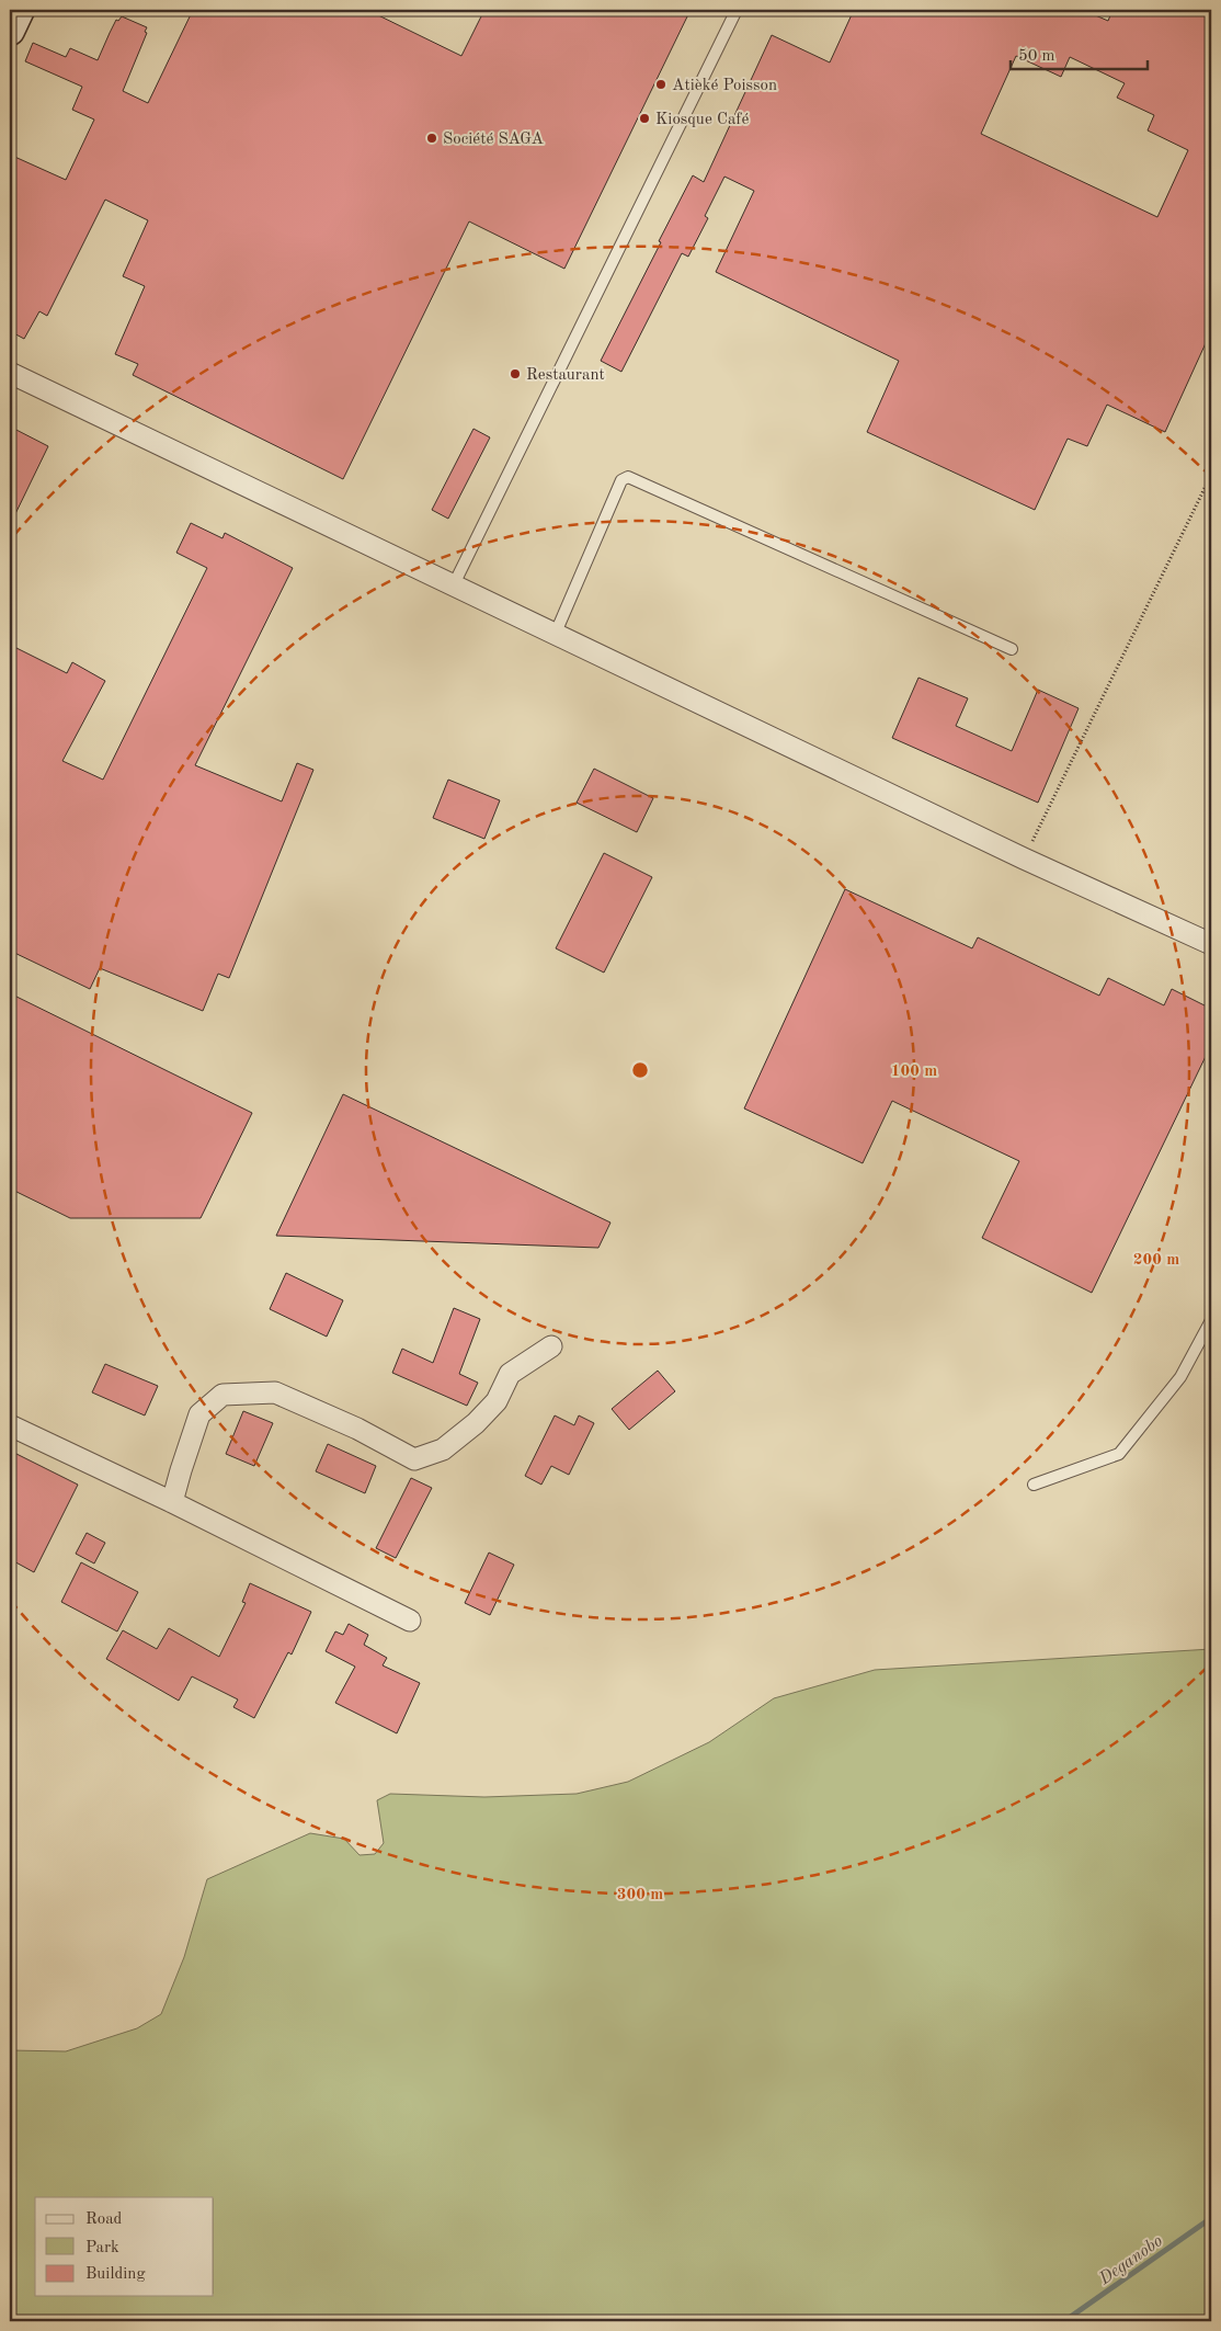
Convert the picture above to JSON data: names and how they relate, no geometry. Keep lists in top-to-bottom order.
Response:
{
  "water": ["Deganobo"],
  "places": [
    "Atièké Poisson",
    "Kiosque Café",
    "Société SAGA",
    "Restaurant"
  ],
  "legend": ["Road", "Park", "Building"],
  "scale_bar": "50 m",
  "rings": ["100 m", "200 m", "300 m"]
}
